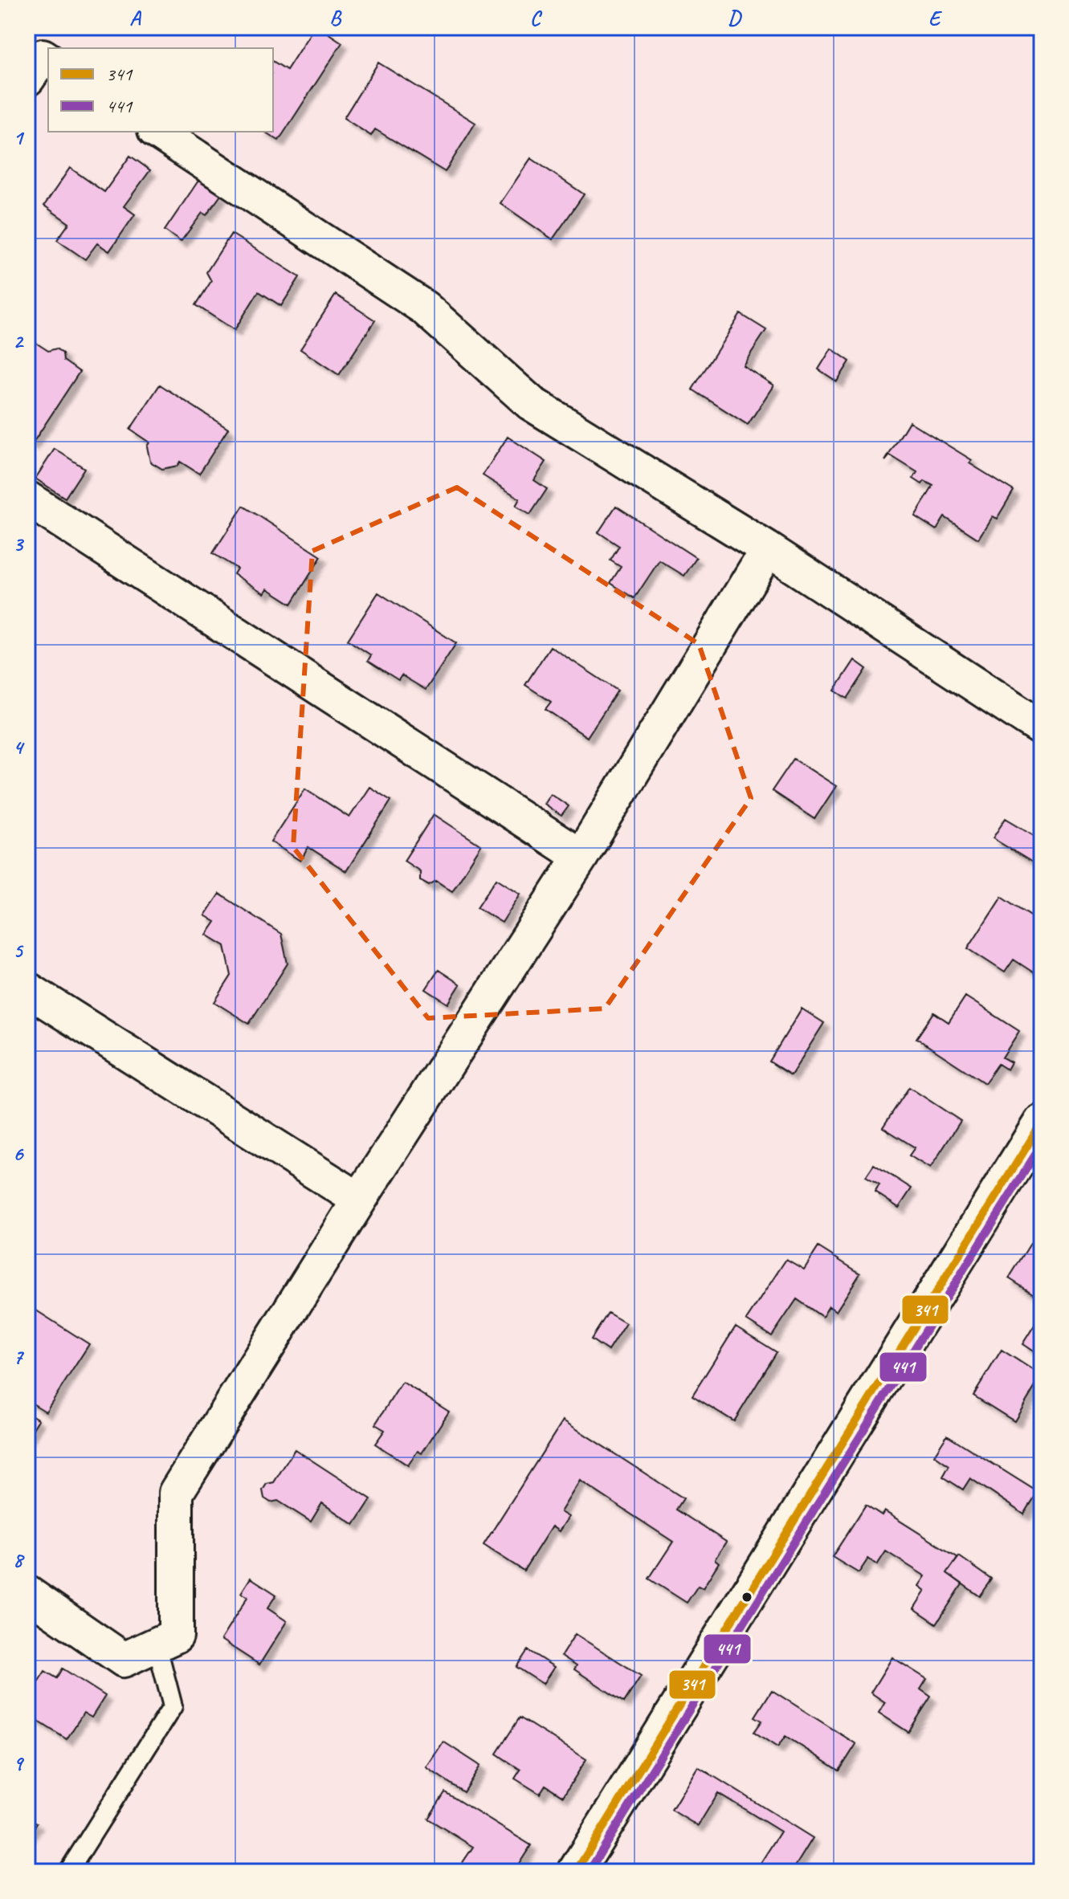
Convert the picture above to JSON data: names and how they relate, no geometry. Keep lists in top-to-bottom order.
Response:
{
  "lines": ["transit line 341", "transit line 441"],
  "legend": ["341", "441"],
  "grid": {
    "columns": [
      "A",
      "B",
      "C",
      "D",
      "E"
    ],
    "rows": [
      "1",
      "2",
      "3",
      "4",
      "5",
      "6",
      "7",
      "8",
      "9"
    ]
  }
}
